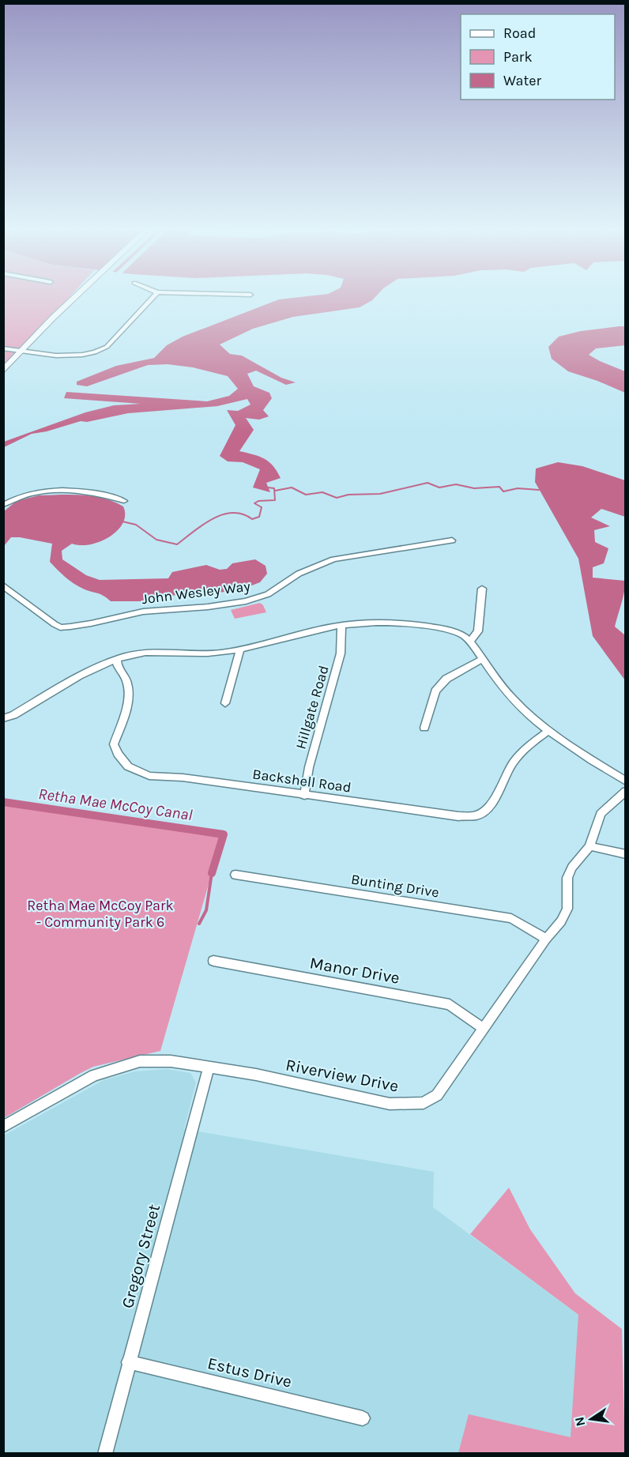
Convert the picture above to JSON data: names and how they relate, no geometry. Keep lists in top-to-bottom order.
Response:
{
  "streets": {
    "street": [
      "John Wesley Way",
      "Hillgate Road",
      "Backshell Road",
      "Bunting Drive",
      "Manor Drive",
      "Riverview Drive",
      "Gregory Street",
      "Estus Drive"
    ]
  },
  "crossings": [
    ["Hillgate Road", "Backshell Road"],
    ["Bunting Drive", "Riverview Drive"],
    ["Manor Drive", "Riverview Drive"],
    ["Riverview Drive", "Gregory Street"],
    ["Gregory Street", "Estus Drive"]
  ],
  "water": ["Retha Mae McCoy Canal"],
  "parks": ["Retha Mae McCoy Park - Community Park 6"],
  "legend": ["Road", "Park", "Water"],
  "north": "left"
}
